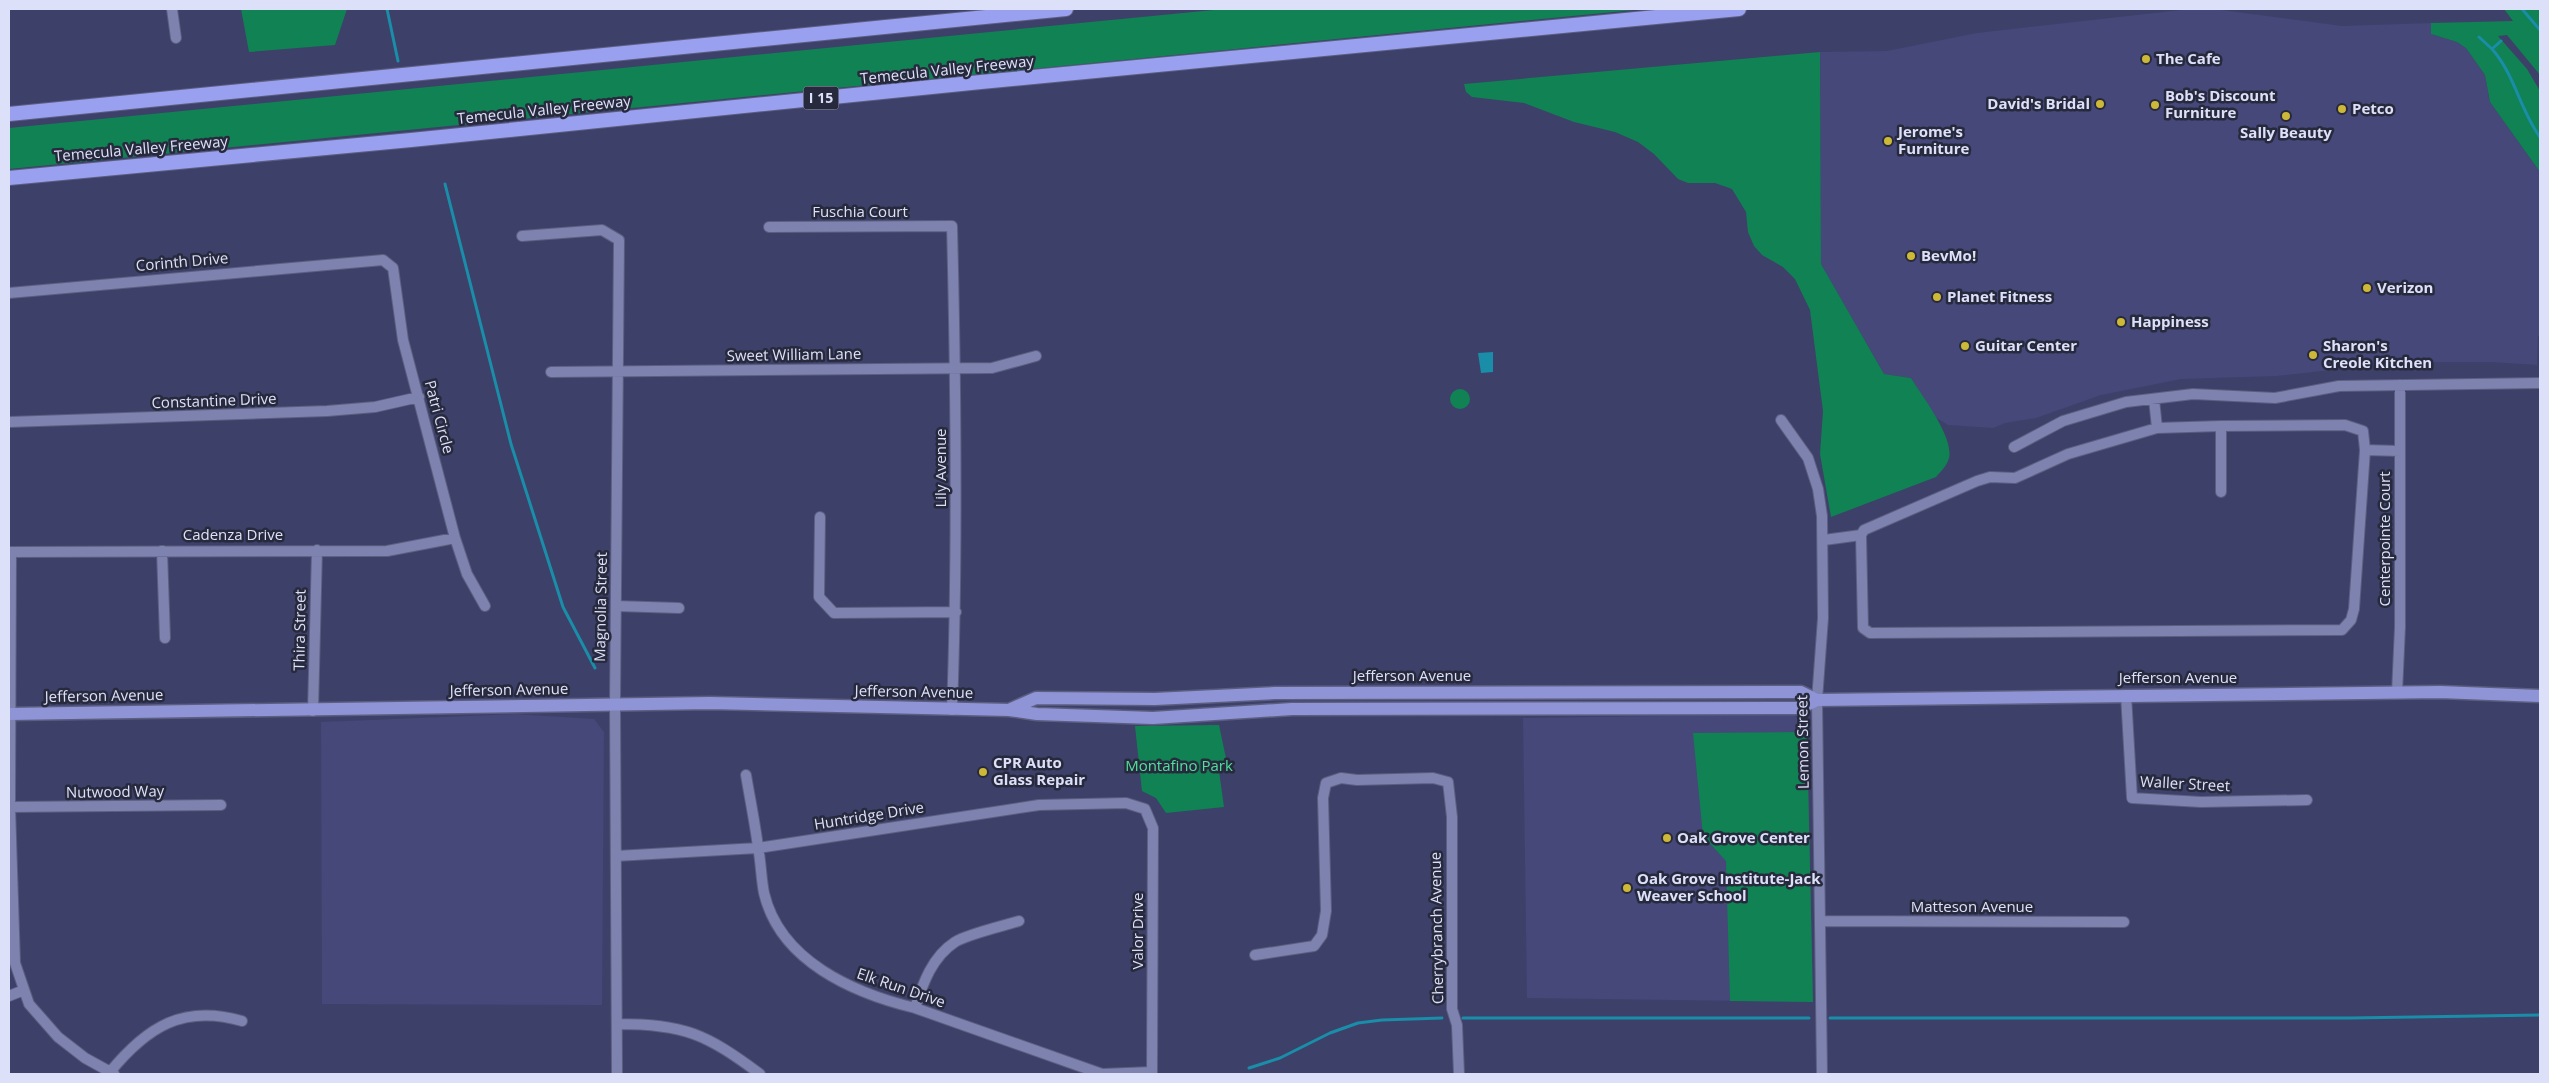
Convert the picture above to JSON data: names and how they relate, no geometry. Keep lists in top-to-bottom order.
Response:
{
  "streets": {
    "highway": ["Temecula Valley Freeway", "I 15"],
    "main road": ["Jefferson Avenue"],
    "street": [
      "Fuschia Court",
      "Corinth Drive",
      "Sweet William Lane",
      "Constantine Drive",
      "Patri Circle",
      "Lily Avenue",
      "Cadenza Drive",
      "Centerpointe Court",
      "Magnolia Street",
      "Thira Street",
      "Lemon Street",
      "Waller Street",
      "Nutwood Way",
      "Huntridge Drive",
      "Matteson Avenue",
      "Cherrybranch Avenue",
      "Valor Drive",
      "Elk Run Drive"
    ]
  },
  "crossings": [
    ["Fuschia Court", "Lily Avenue"],
    ["Corinth Drive", "Patri Circle"],
    ["Sweet William Lane", "Lily Avenue"],
    ["Sweet William Lane", "Magnolia Street"],
    ["Constantine Drive", "Patri Circle"],
    ["Patri Circle", "Cadenza Drive"],
    ["Lily Avenue", "Jefferson Avenue"],
    ["Cadenza Drive", "Thira Street"],
    ["Centerpointe Court", "Jefferson Avenue"],
    ["Magnolia Street", "Jefferson Avenue"],
    ["Magnolia Street", "Huntridge Drive"],
    ["Thira Street", "Jefferson Avenue"],
    ["Jefferson Avenue", "Lemon Street"],
    ["Jefferson Avenue", "Waller Street"],
    ["Lemon Street", "Matteson Avenue"],
    ["Huntridge Drive", "Valor Drive"],
    ["Huntridge Drive", "Elk Run Drive"],
    ["Valor Drive", "Elk Run Drive"]
  ],
  "parks": ["Montafino Park"],
  "places": [
    "The Cafe",
    "David's Bridal",
    "Bob's Discount Furniture",
    "Petco",
    "Sally Beauty",
    "Jerome's Furniture",
    "BevMo!",
    "Verizon",
    "Planet Fitness",
    "Happiness",
    "Guitar Center",
    "Sharon's Creole Kitchen",
    "CPR Auto Glass Repair",
    "Oak Grove Center",
    "Oak Grove Institute-Jack Weaver School"
  ]
}
